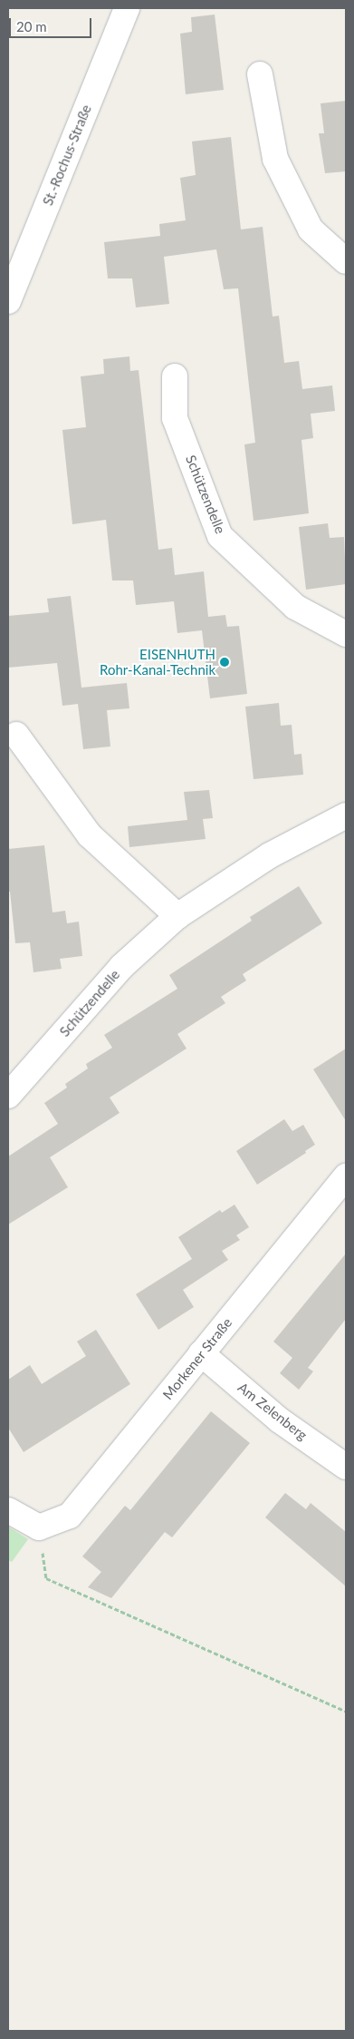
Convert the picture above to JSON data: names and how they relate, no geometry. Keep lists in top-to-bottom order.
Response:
{
  "streets": {
    "street": [
      "St.-Rochus-Straße",
      "Schützendelle",
      "Morkener Straße",
      "Am Zelenberg"
    ]
  },
  "crossings": [
    ["Morkener Straße", "Am Zelenberg"]
  ],
  "places": ["EISENHUTH Rohr-Kanal-Technik"],
  "scale_bar": "20 m"
}
